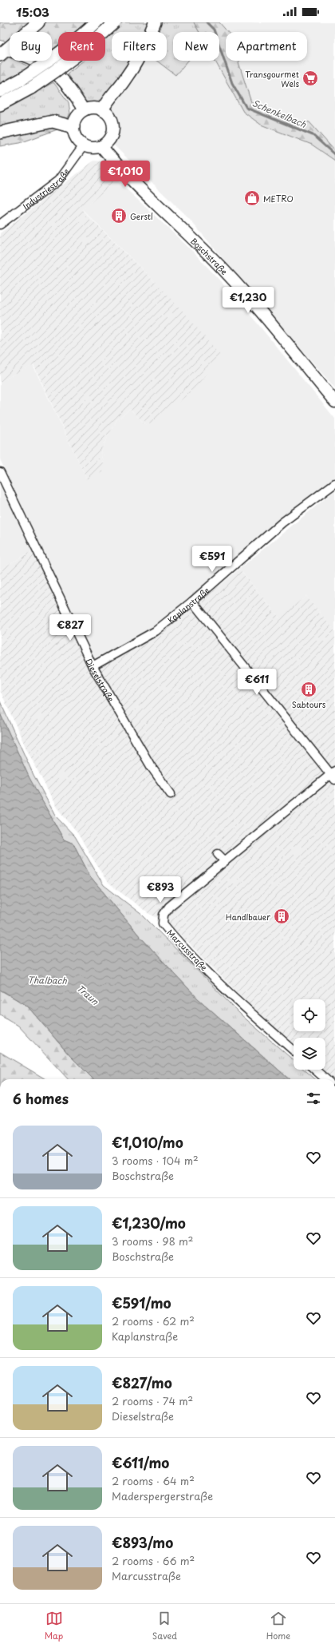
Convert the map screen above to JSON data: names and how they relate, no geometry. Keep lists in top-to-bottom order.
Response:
{
  "streets": {
    "main road": ["Boschstraße"],
    "street": [
      "Industriestraße",
      "Kaplanstraße",
      "Dieselstraße",
      "Marcusstraße"
    ]
  },
  "crossings": [
    ["Industriestraße", "Boschstraße"],
    ["Kaplanstraße", "Dieselstraße"]
  ],
  "water": ["Schenkelbach", "Thalbach", "Traun"],
  "places": {
    "supermarket": ["Transgourmet Wels"],
    "shop": ["METRO"],
    "building": ["Gerstl", "Sabtours", "Handlbauer"]
  },
  "page": {
    "status": "15:03",
    "chip": [
      "Buy",
      "Rent",
      "Filters",
      "New",
      "Apartment"
    ],
    "price": [
      "€1,010",
      "€1,230",
      "€591",
      "€827",
      "€611",
      "€893"
    ],
    "heading": "6 homes",
    "list": [
      {
        "name": "€1,010/mo",
        "note": "3 rooms · 104 m² · Boschstraße"
      },
      {
        "name": "€1,230/mo",
        "note": "3 rooms · 98 m² · Boschstraße"
      },
      {
        "name": "€591/mo",
        "note": "2 rooms · 62 m² · Kaplanstraße"
      },
      {
        "name": "€827/mo",
        "note": "2 rooms · 74 m² · Dieselstraße"
      },
      {
        "name": "€611/mo",
        "note": "2 rooms · 64 m² · Maderspergerstraße"
      },
      {
        "name": "€893/mo",
        "note": "2 rooms · 66 m² · Marcusstraße"
      }
    ],
    "tabs": ["Map", "Saved", "Home"]
  }
}
